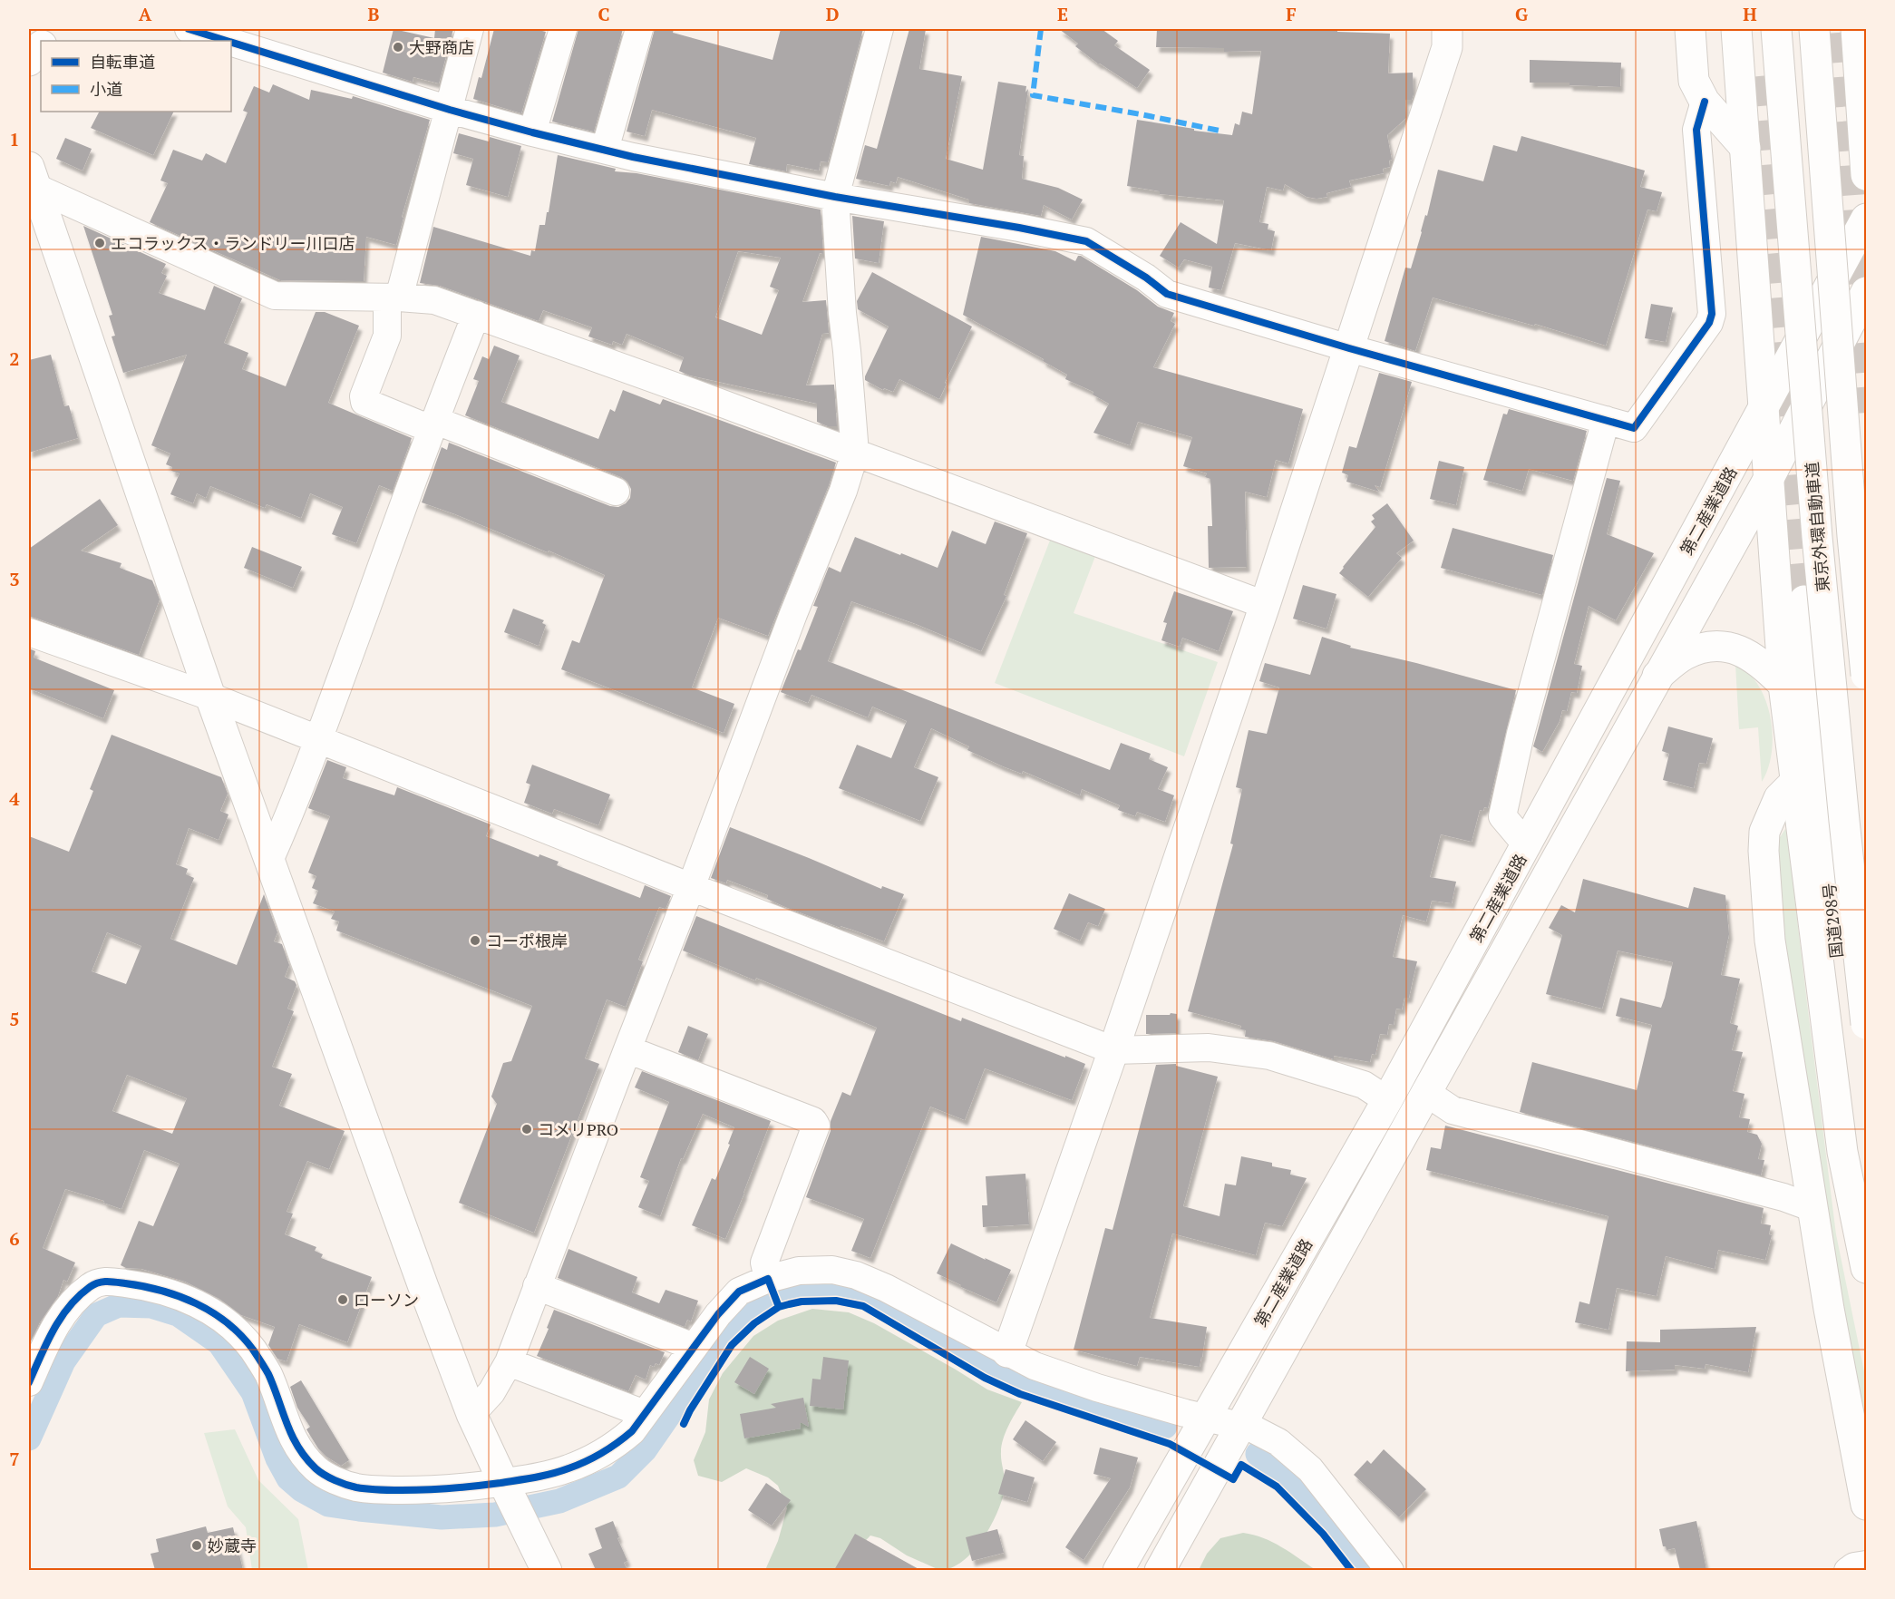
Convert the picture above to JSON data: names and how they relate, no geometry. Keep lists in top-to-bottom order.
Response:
{
  "streets": {
    "main road": ["第二産業道路", "東京外環自動車道", "国道298号"]
  },
  "places": [
    "大野商店",
    "エコラックス・ランドリー川口店",
    "コーポ根岸",
    "コメリPRO",
    "ローソン",
    "妙蔵寺"
  ],
  "legend": ["自転車道", "小道"],
  "grid": {
    "columns": [
      "A",
      "B",
      "C",
      "D",
      "E",
      "F",
      "G",
      "H"
    ],
    "rows": [
      "1",
      "2",
      "3",
      "4",
      "5",
      "6",
      "7"
    ]
  }
}
